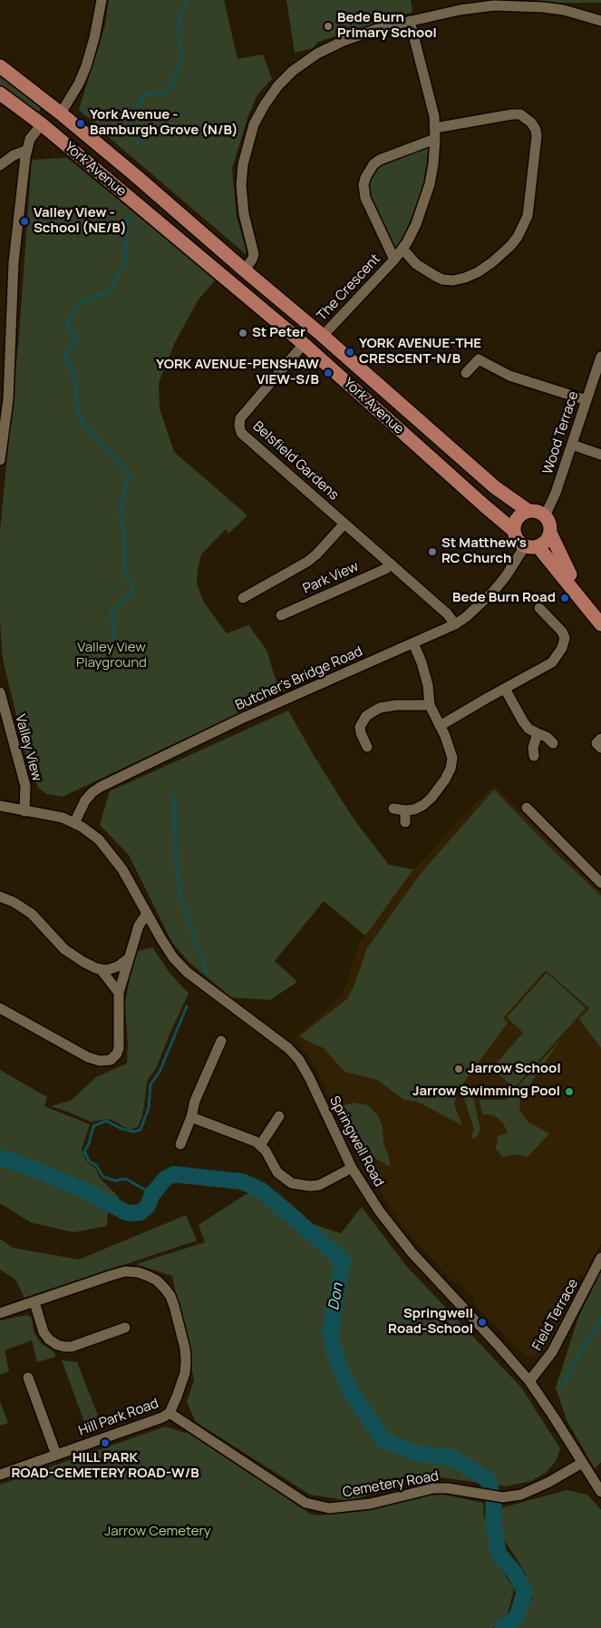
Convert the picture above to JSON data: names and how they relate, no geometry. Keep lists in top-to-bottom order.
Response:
{
  "streets": {
    "main road": ["York Avenue"],
    "street": [
      "The Crescent",
      "Wood Terrace",
      "Belsfield Gardens",
      "Park View",
      "Butcher's Bridge Road",
      "Valley View",
      "Springwell Road",
      "Field Terrace",
      "Hill Park Road",
      "Cemetery Road"
    ]
  },
  "crossings": [
    ["York Avenue", "The Crescent"],
    ["York Avenue", "Wood Terrace"],
    ["York Avenue", "Belsfield Gardens"],
    ["York Avenue", "Butcher's Bridge Road"],
    ["Wood Terrace", "Butcher's Bridge Road"],
    ["Belsfield Gardens", "Park View"],
    ["Belsfield Gardens", "Butcher's Bridge Road"],
    ["Butcher's Bridge Road", "Springwell Road"],
    ["Valley View", "Springwell Road"],
    ["Springwell Road", "Field Terrace"],
    ["Springwell Road", "Cemetery Road"],
    ["Hill Park Road", "Cemetery Road"]
  ],
  "water": ["Don"],
  "parks": ["Valley View Playground", "Jarrow Cemetery"],
  "places": [
    "Bede Burn Primary School",
    "York Avenue - Bamburgh Grove (N/B)",
    "Valley View - School (NE/B)",
    "St Peter",
    "YORK AVENUE-THE CRESCENT-N/B",
    "YORK AVENUE-PENSHAW VIEW-S/B",
    "St Matthew's RC Church",
    "Bede Burn Road",
    "Jarrow School",
    "Jarrow Swimming Pool",
    "Springwell Road-School",
    "HILL PARK ROAD-CEMETERY ROAD-W/B"
  ]
}
